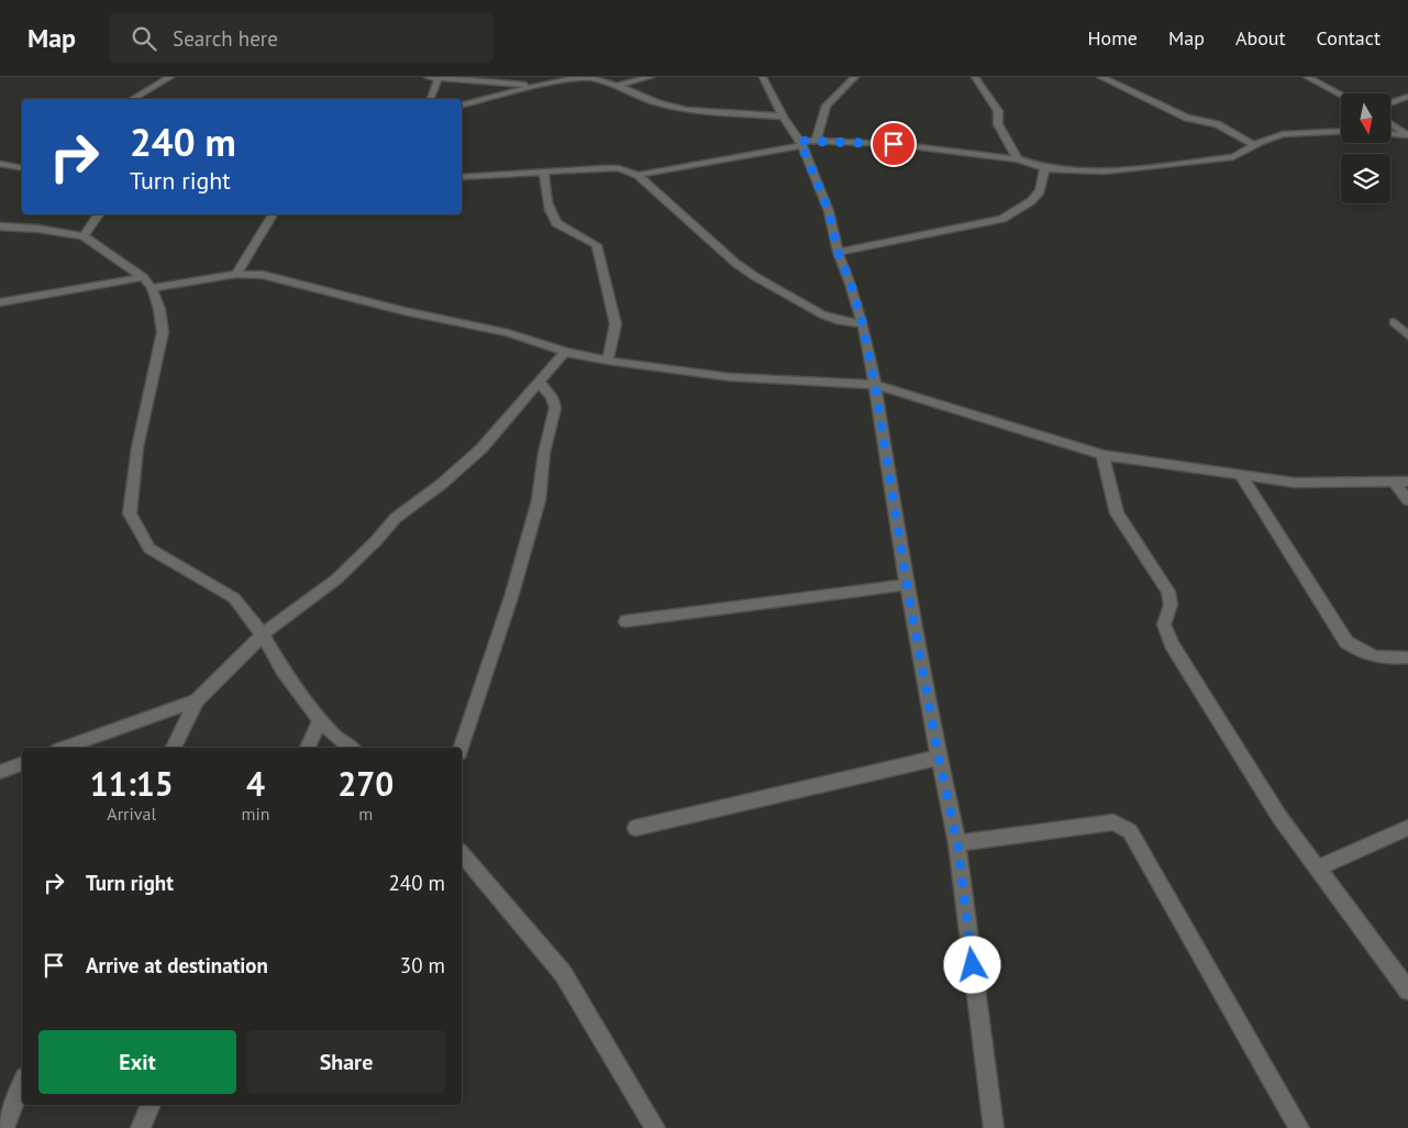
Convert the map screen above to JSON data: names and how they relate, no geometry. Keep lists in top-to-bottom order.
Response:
{
  "north": "bottom",
  "page": {
    "header": "Map",
    "search": "Search here",
    "nav": [
      "Home",
      "Map",
      "About",
      "Contact"
    ],
    "turn": ["240 m", "Turn right"],
    "eta": [
      "11:15",
      "Arrival",
      "4",
      "min",
      "270",
      "m"
    ],
    "list": [
      {
        "name": "Turn right",
        "value": "240 m"
      },
      {
        "name": "Arrive at destination",
        "value": "30 m"
      }
    ],
    "buttons": ["Exit", "Share"]
  }
}
